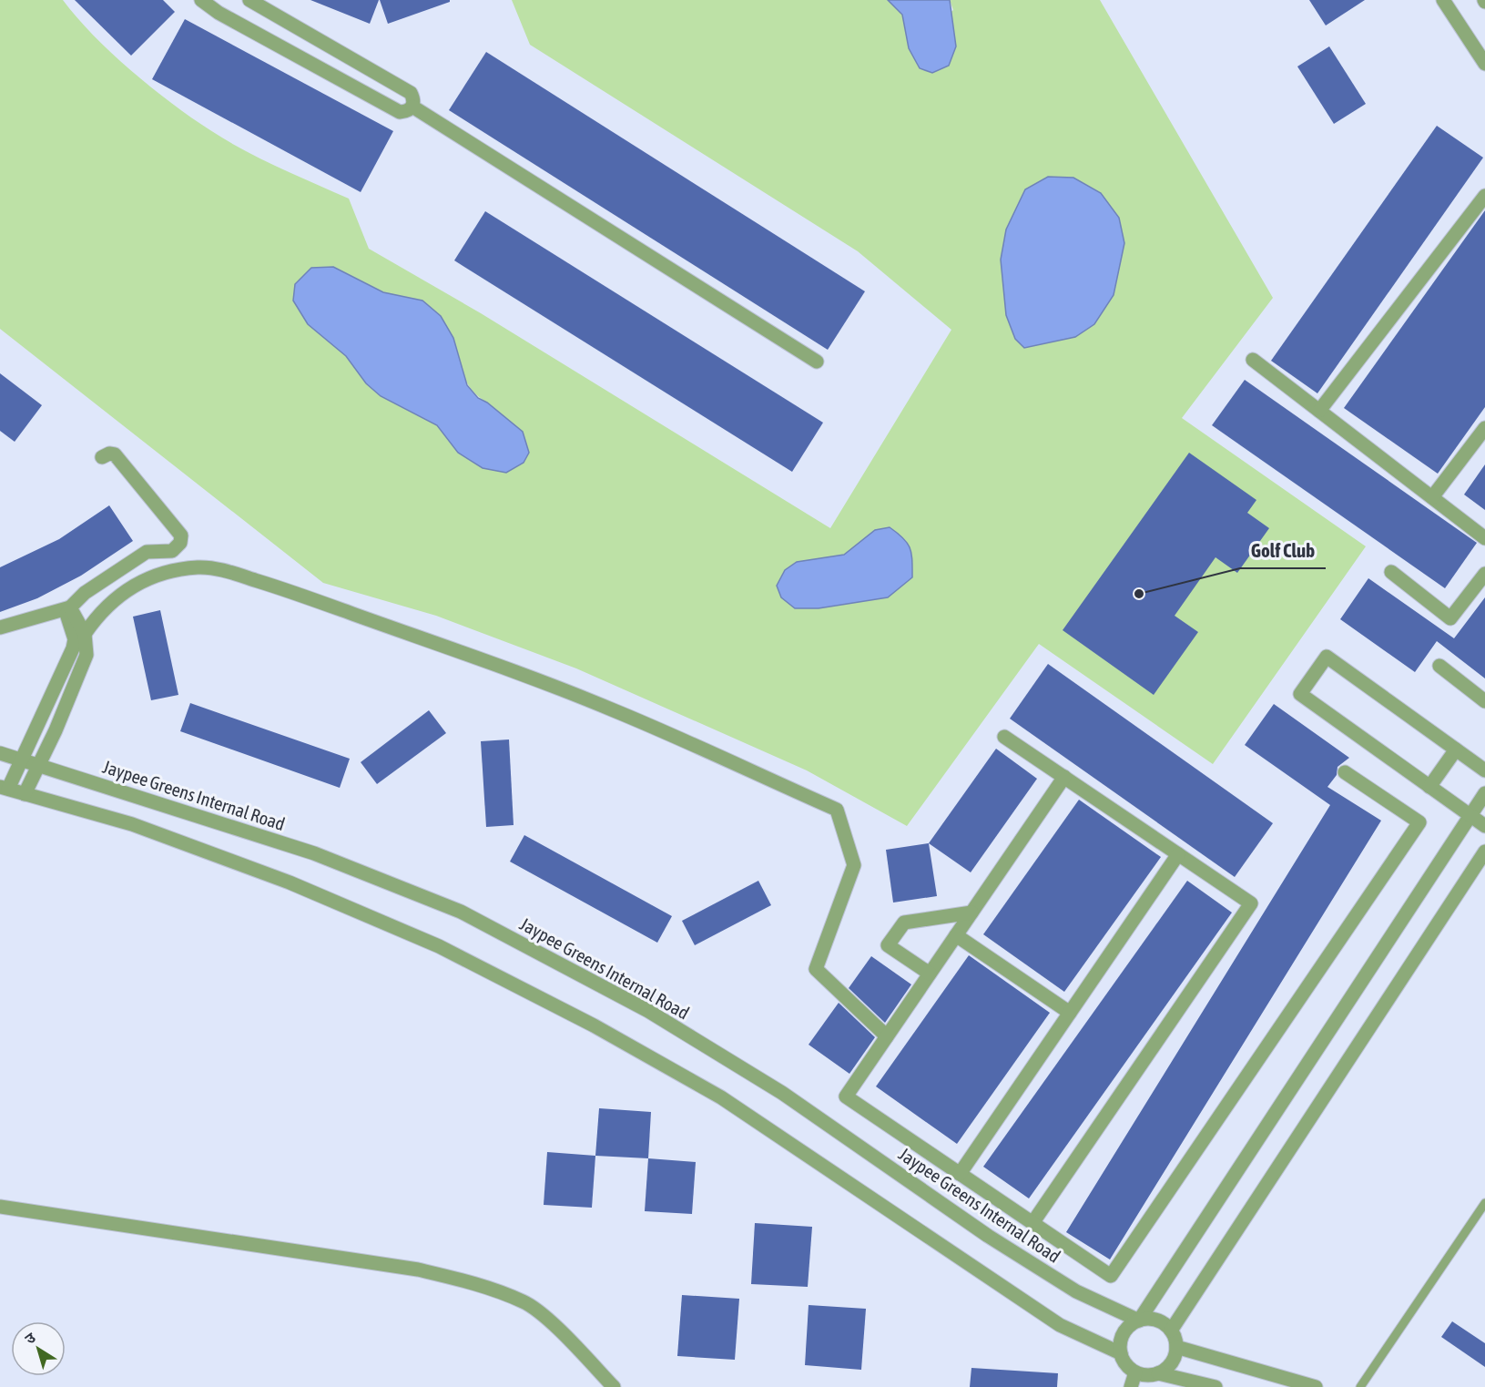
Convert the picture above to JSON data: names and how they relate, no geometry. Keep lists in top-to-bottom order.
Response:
{
  "streets": {
    "street": ["Jaypee Greens Internal Road"]
  },
  "places": ["Golf Club"],
  "north": "top left"
}
